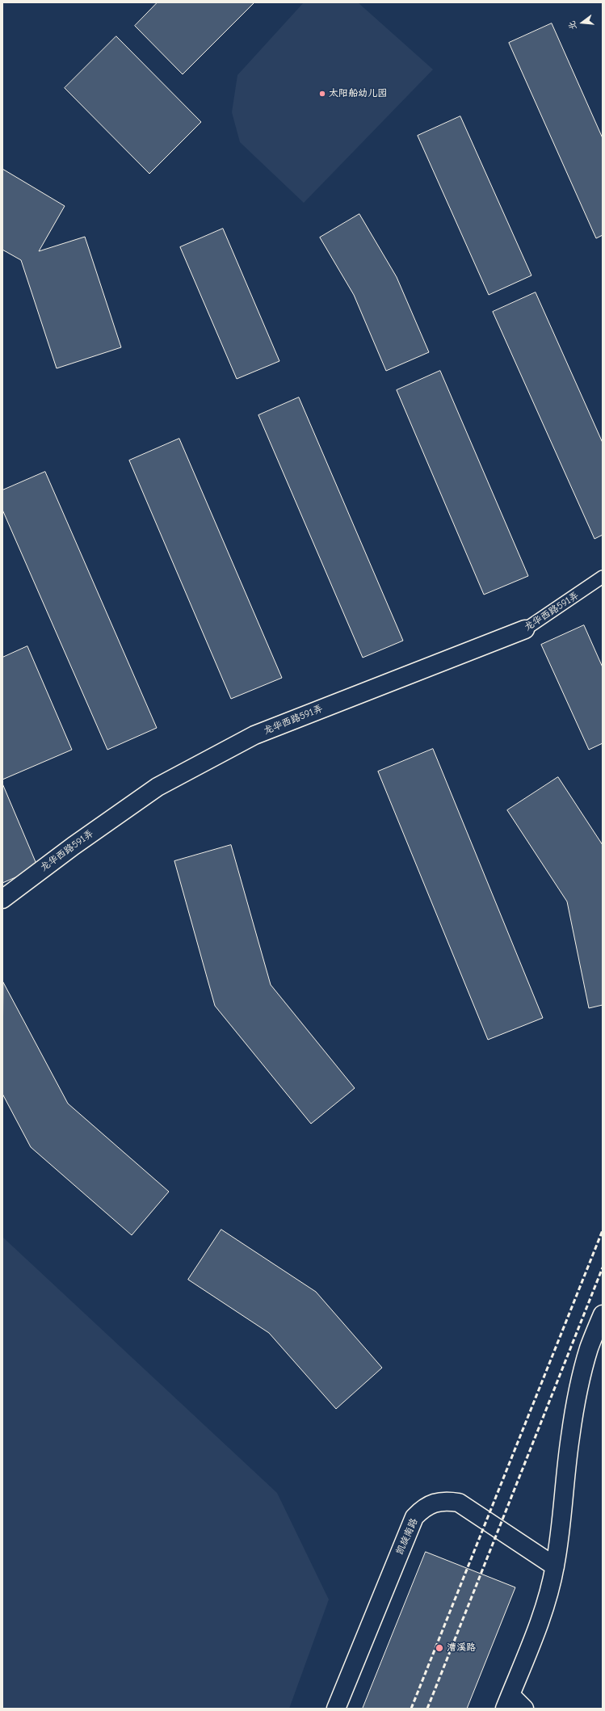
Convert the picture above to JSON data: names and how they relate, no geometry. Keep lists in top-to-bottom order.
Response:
{
  "streets": {
    "street": ["龙华西路591弄", "凯旋南路"]
  },
  "places": ["太阳船幼儿园", "漕溪路"],
  "north": "left"
}
